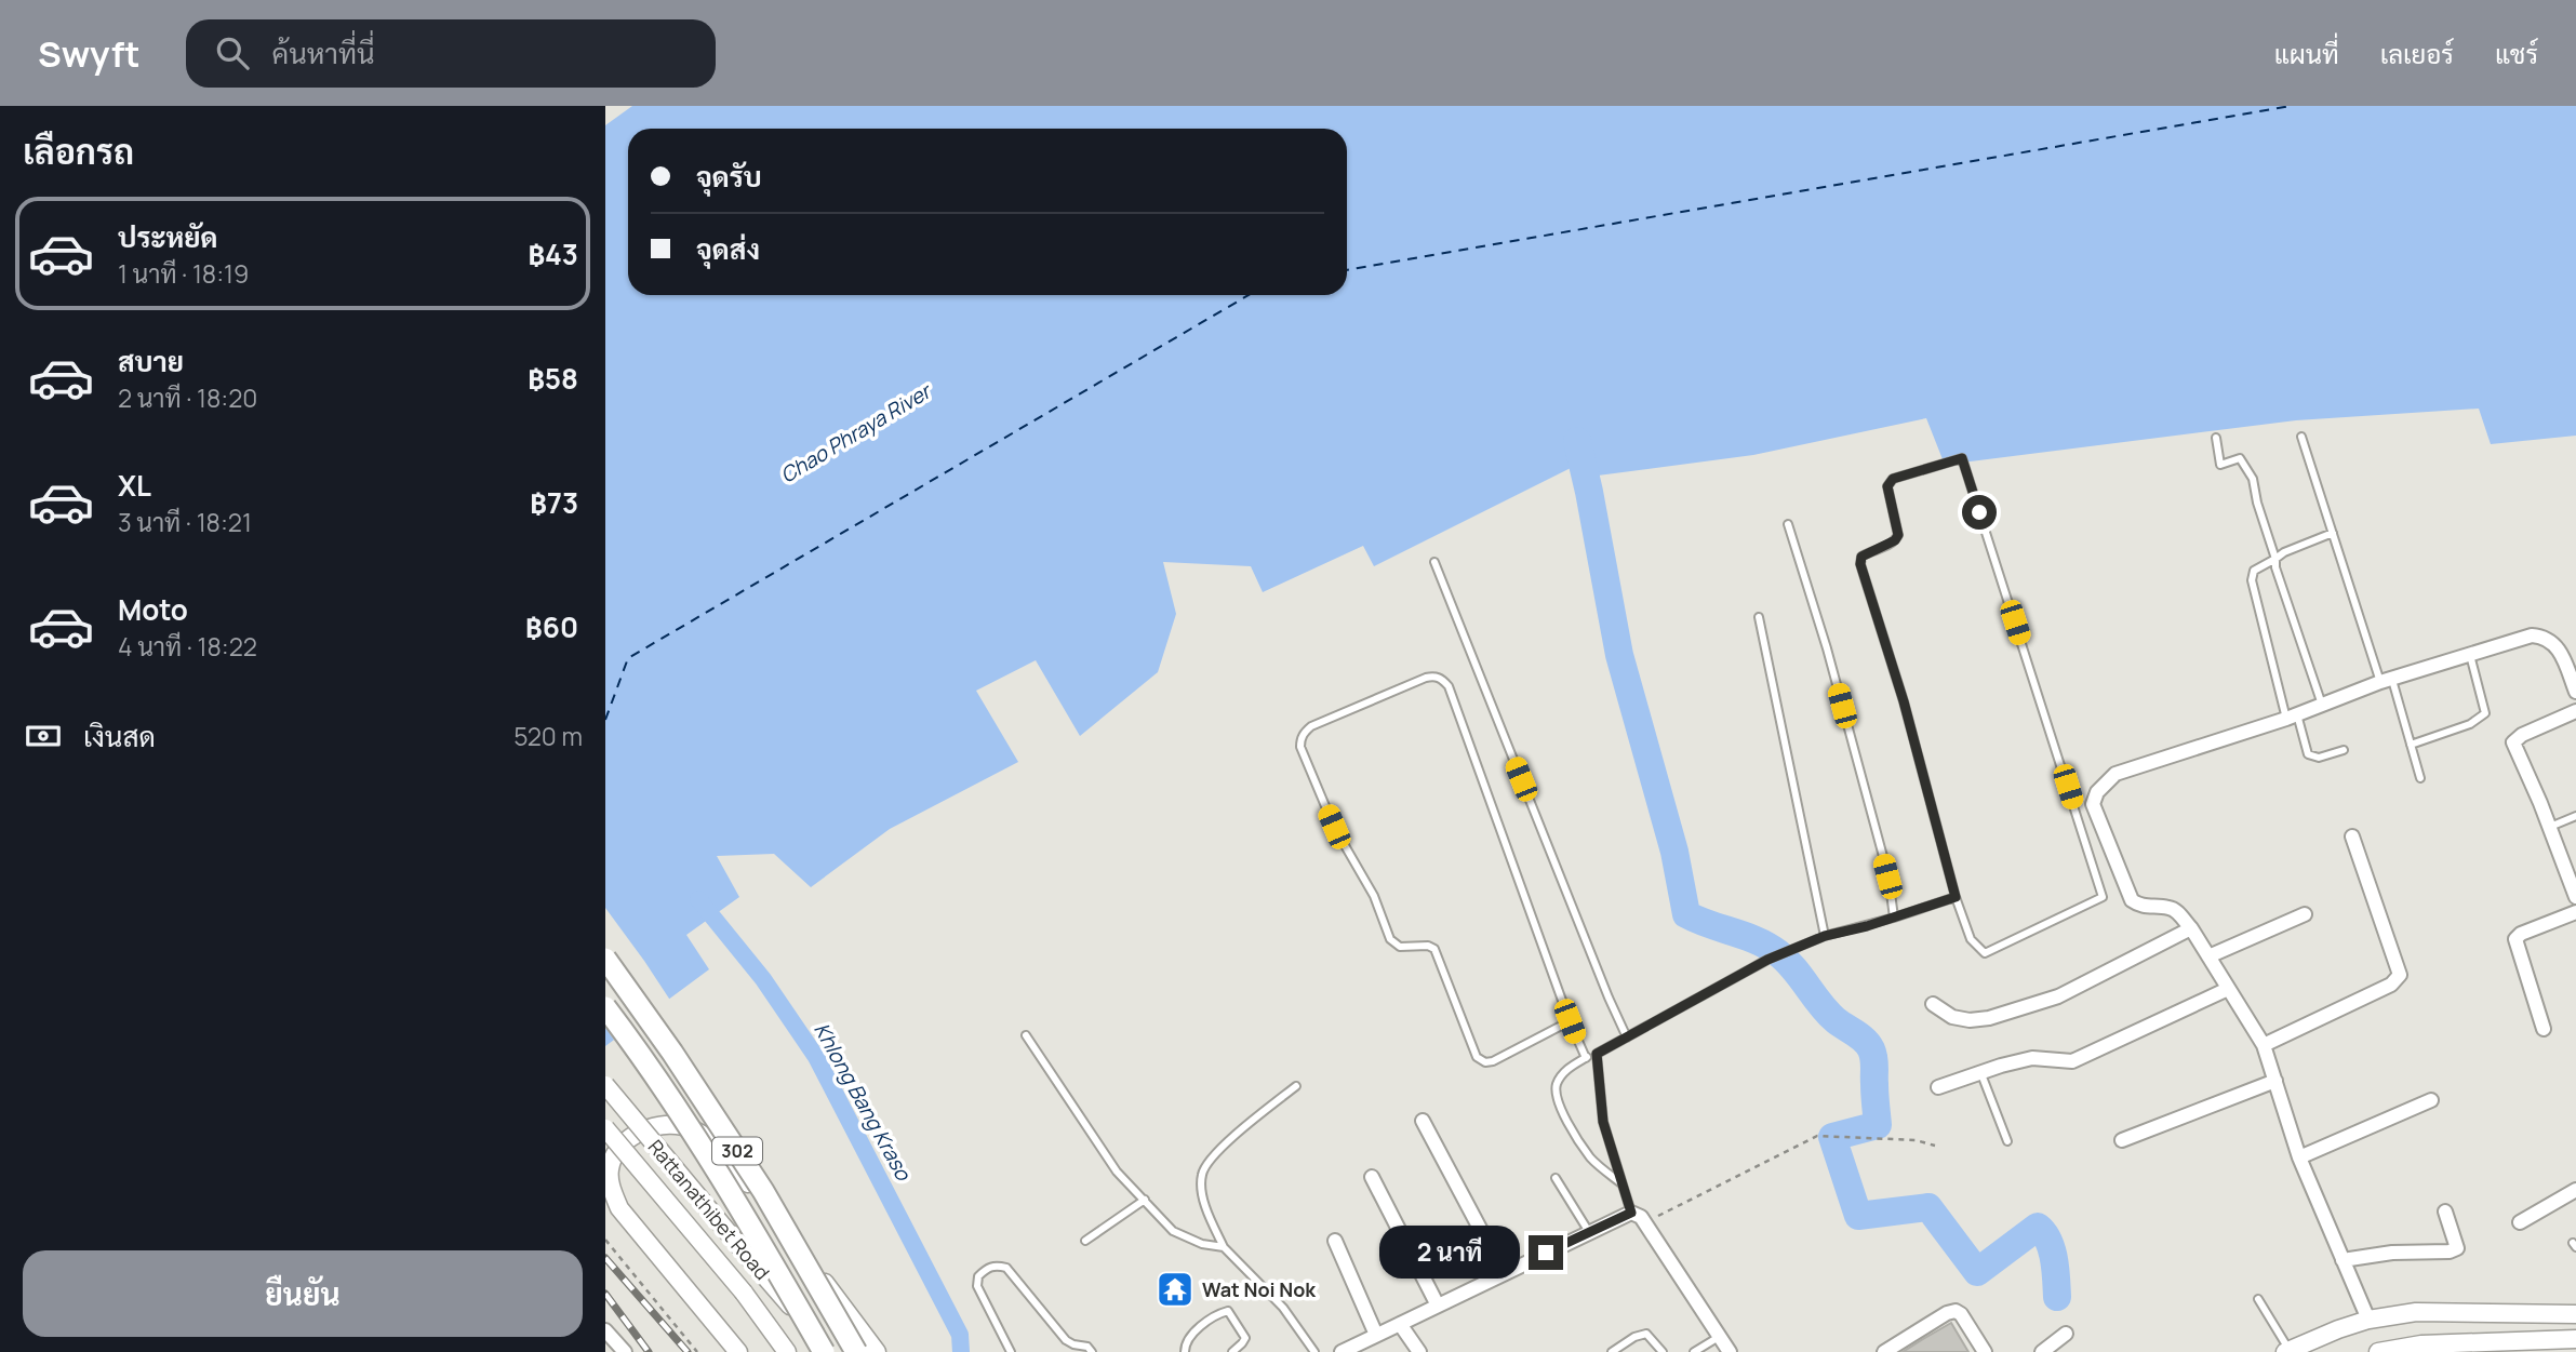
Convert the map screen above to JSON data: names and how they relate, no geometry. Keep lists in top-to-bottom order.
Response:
{
  "streets": {
    "main road": ["302", "Rattanathibet Road"]
  },
  "water": ["Chao Phraya River", "Khlong Bang Kraso"],
  "places": {
    "temple": ["Wat Noi Nok"]
  },
  "page": {
    "header": "Swyft",
    "search": "ค้นหาที่นี่",
    "nav": ["แผนที่", "เลเยอร์", "แชร์"],
    "heading": "เลือกรถ",
    "banner": ["จุดรับ", "จุดส่ง"],
    "list": [
      {
        "name": "ประหยัด",
        "note": "1 นาที · 18:19",
        "value": "฿43"
      },
      {
        "name": "สบาย",
        "note": "2 นาที · 18:20",
        "value": "฿58"
      },
      {
        "name": "XL",
        "note": "3 นาที · 18:21",
        "value": "฿73"
      },
      {
        "name": "Moto",
        "note": "4 นาที · 18:22",
        "value": "฿60"
      }
    ],
    "pay": ["เงินสด", "520 m"],
    "bubble": "2 นาที",
    "buttons": "ยืนยัน"
  }
}
